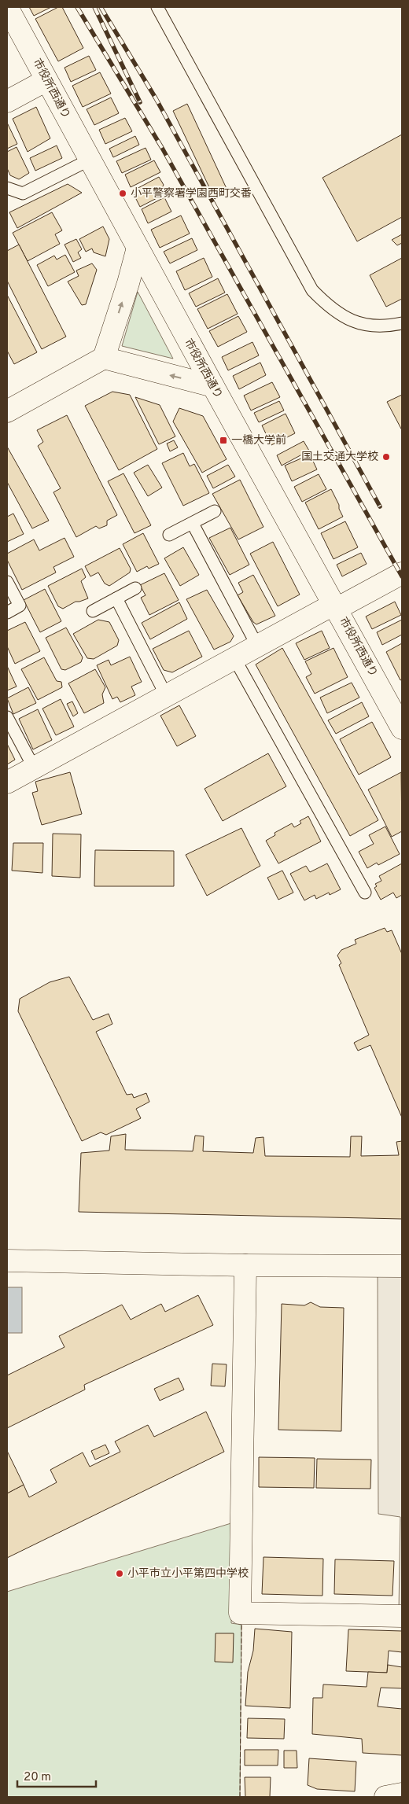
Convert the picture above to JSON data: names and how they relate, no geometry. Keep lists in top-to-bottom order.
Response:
{
  "streets": {
    "street": ["市役所西通り"]
  },
  "places": {
    "other": ["小平警察署学園西町交番", "国土交通大学校", "小平市立小平第四中学校"],
    "transit": ["一橋大学前"]
  },
  "scale_bar": "20 m"
}
